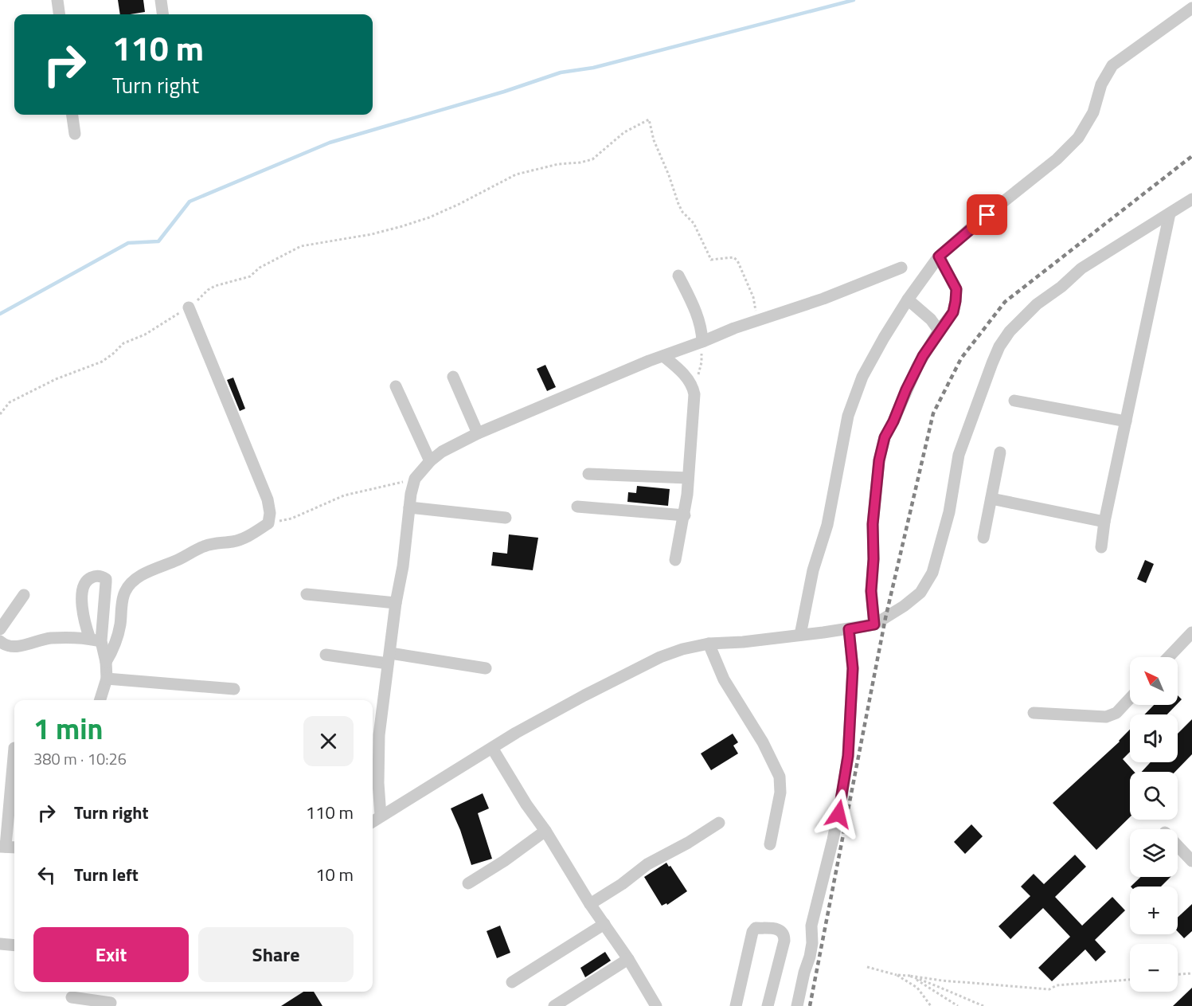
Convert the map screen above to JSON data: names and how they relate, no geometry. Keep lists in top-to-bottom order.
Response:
{
  "north": "top left",
  "page": {
    "turn": ["110 m", "Turn right"],
    "map_buttons": ["+", "−"],
    "heading": ["1 min", "380 m · 10:26"],
    "list": [
      {
        "name": "Turn right",
        "value": "110 m"
      },
      {
        "name": "Turn left",
        "value": "10 m"
      }
    ],
    "buttons": ["Exit", "Share"]
  }
}
